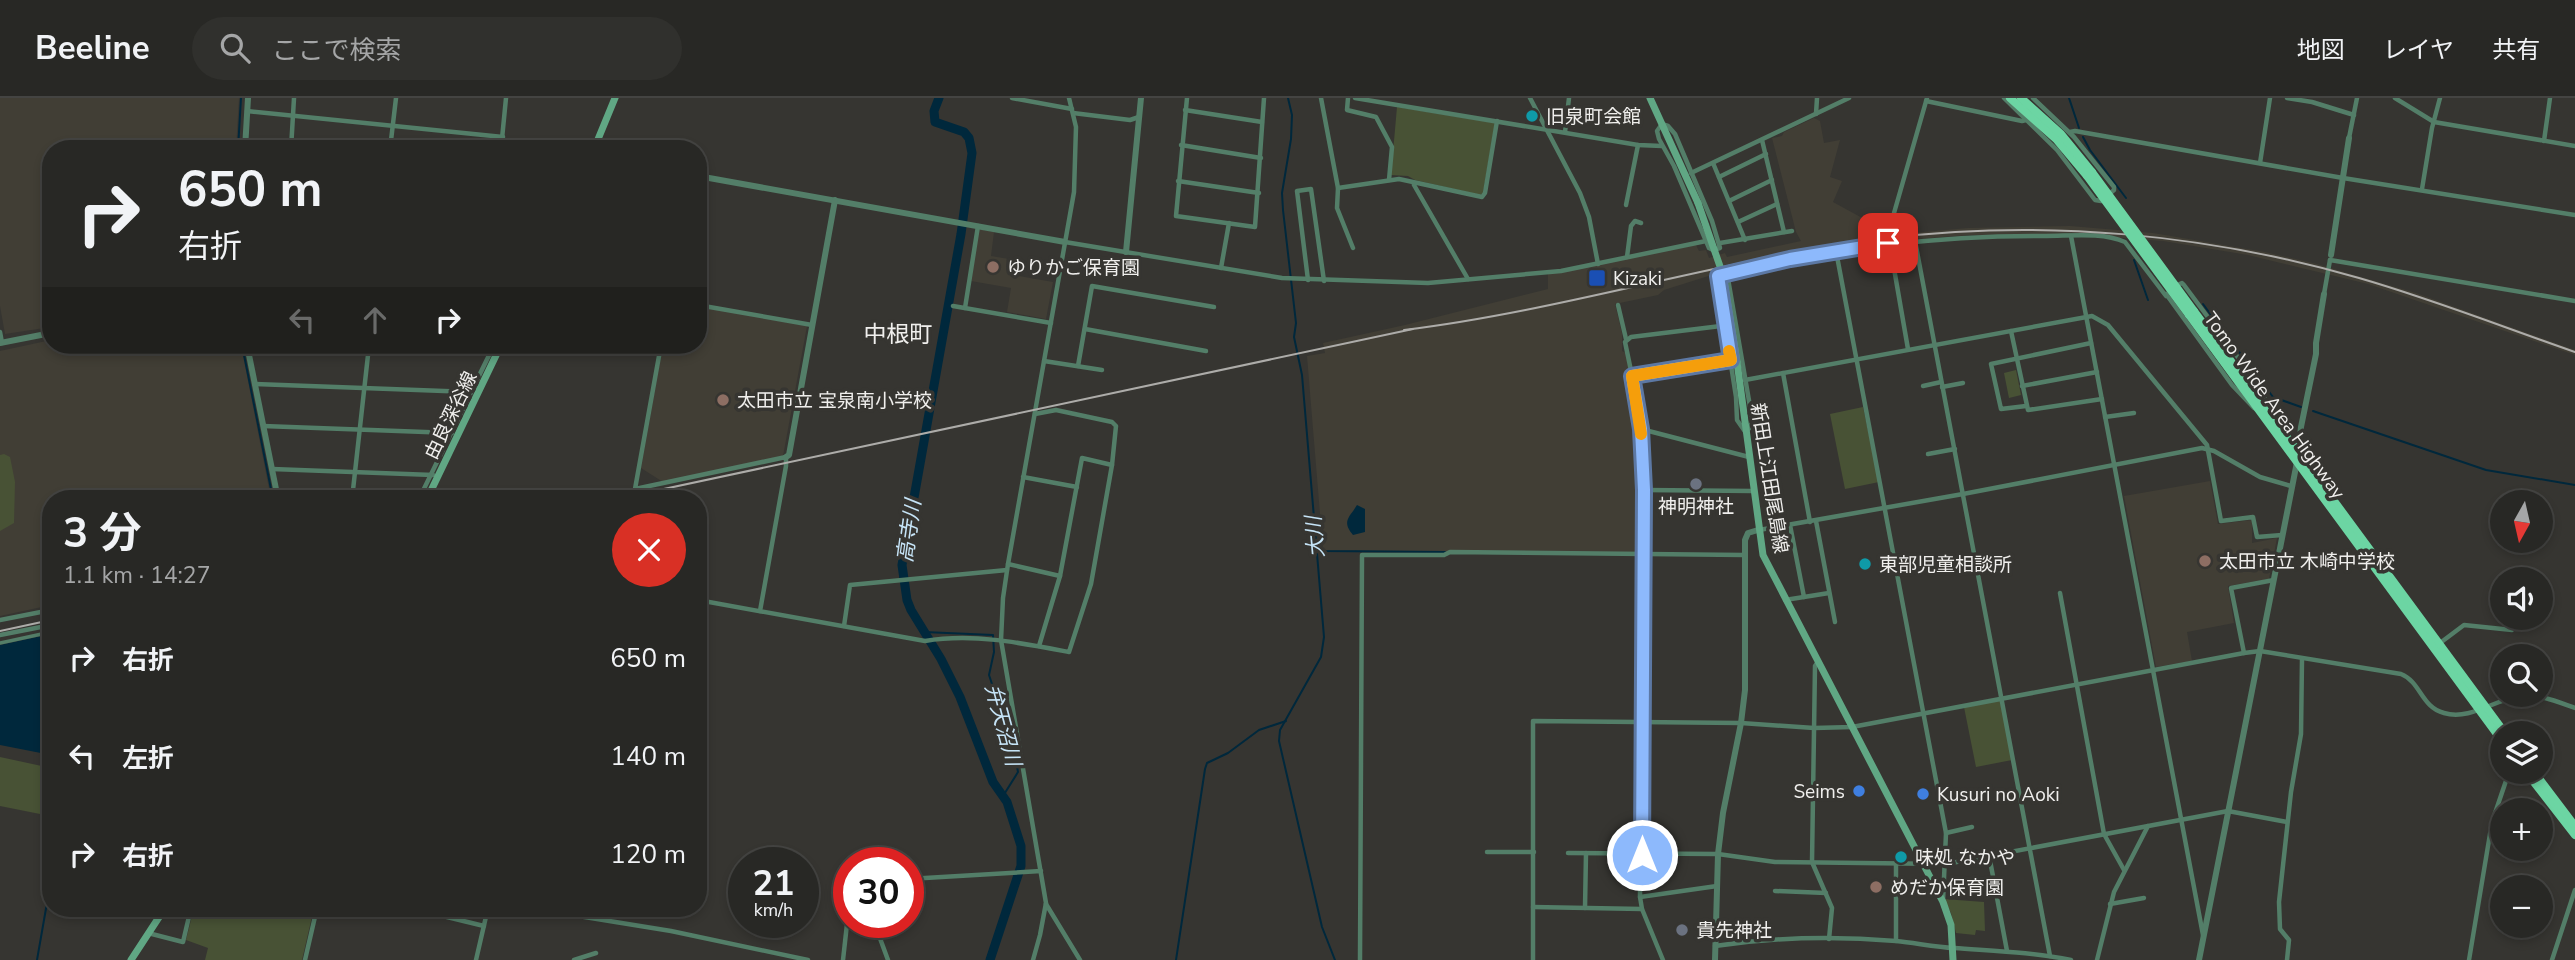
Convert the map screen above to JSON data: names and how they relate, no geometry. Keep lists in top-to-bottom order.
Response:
{
  "streets": {
    "highway": ["Tomo Wide Area Highway"],
    "main road": ["由良深谷線", "新田上江田尾島線"]
  },
  "districts": ["中根町"],
  "water": ["高寺川", "大川", "弁天沼川"],
  "places": {
    "other": [
      "旧泉町会館",
      "ゆりかご保育園",
      "太田市立 宝泉南小学校",
      "神明神社",
      "太田市立 木崎中学校",
      "東部児童相談所",
      "Seims",
      "Kusuri no Aoki",
      "味処 なかや",
      "めだか保育園",
      "貴先神社"
    ],
    "transit": ["Kizaki"]
  },
  "north": "bottom",
  "page": {
    "header": "Beeline",
    "search": "ここで検索",
    "nav": ["地図", "レイヤ", "共有"],
    "turn": ["650 m", "右折"],
    "map_buttons": ["+", "−"],
    "heading": ["3 分", "1.1 km · 14:27"],
    "list": [
      {
        "name": "右折",
        "value": "650 m"
      },
      {
        "name": "左折",
        "value": "140 m"
      },
      {
        "name": "右折",
        "value": "120 m"
      }
    ],
    "speed": "21 km/h",
    "limit": "30"
  }
}
